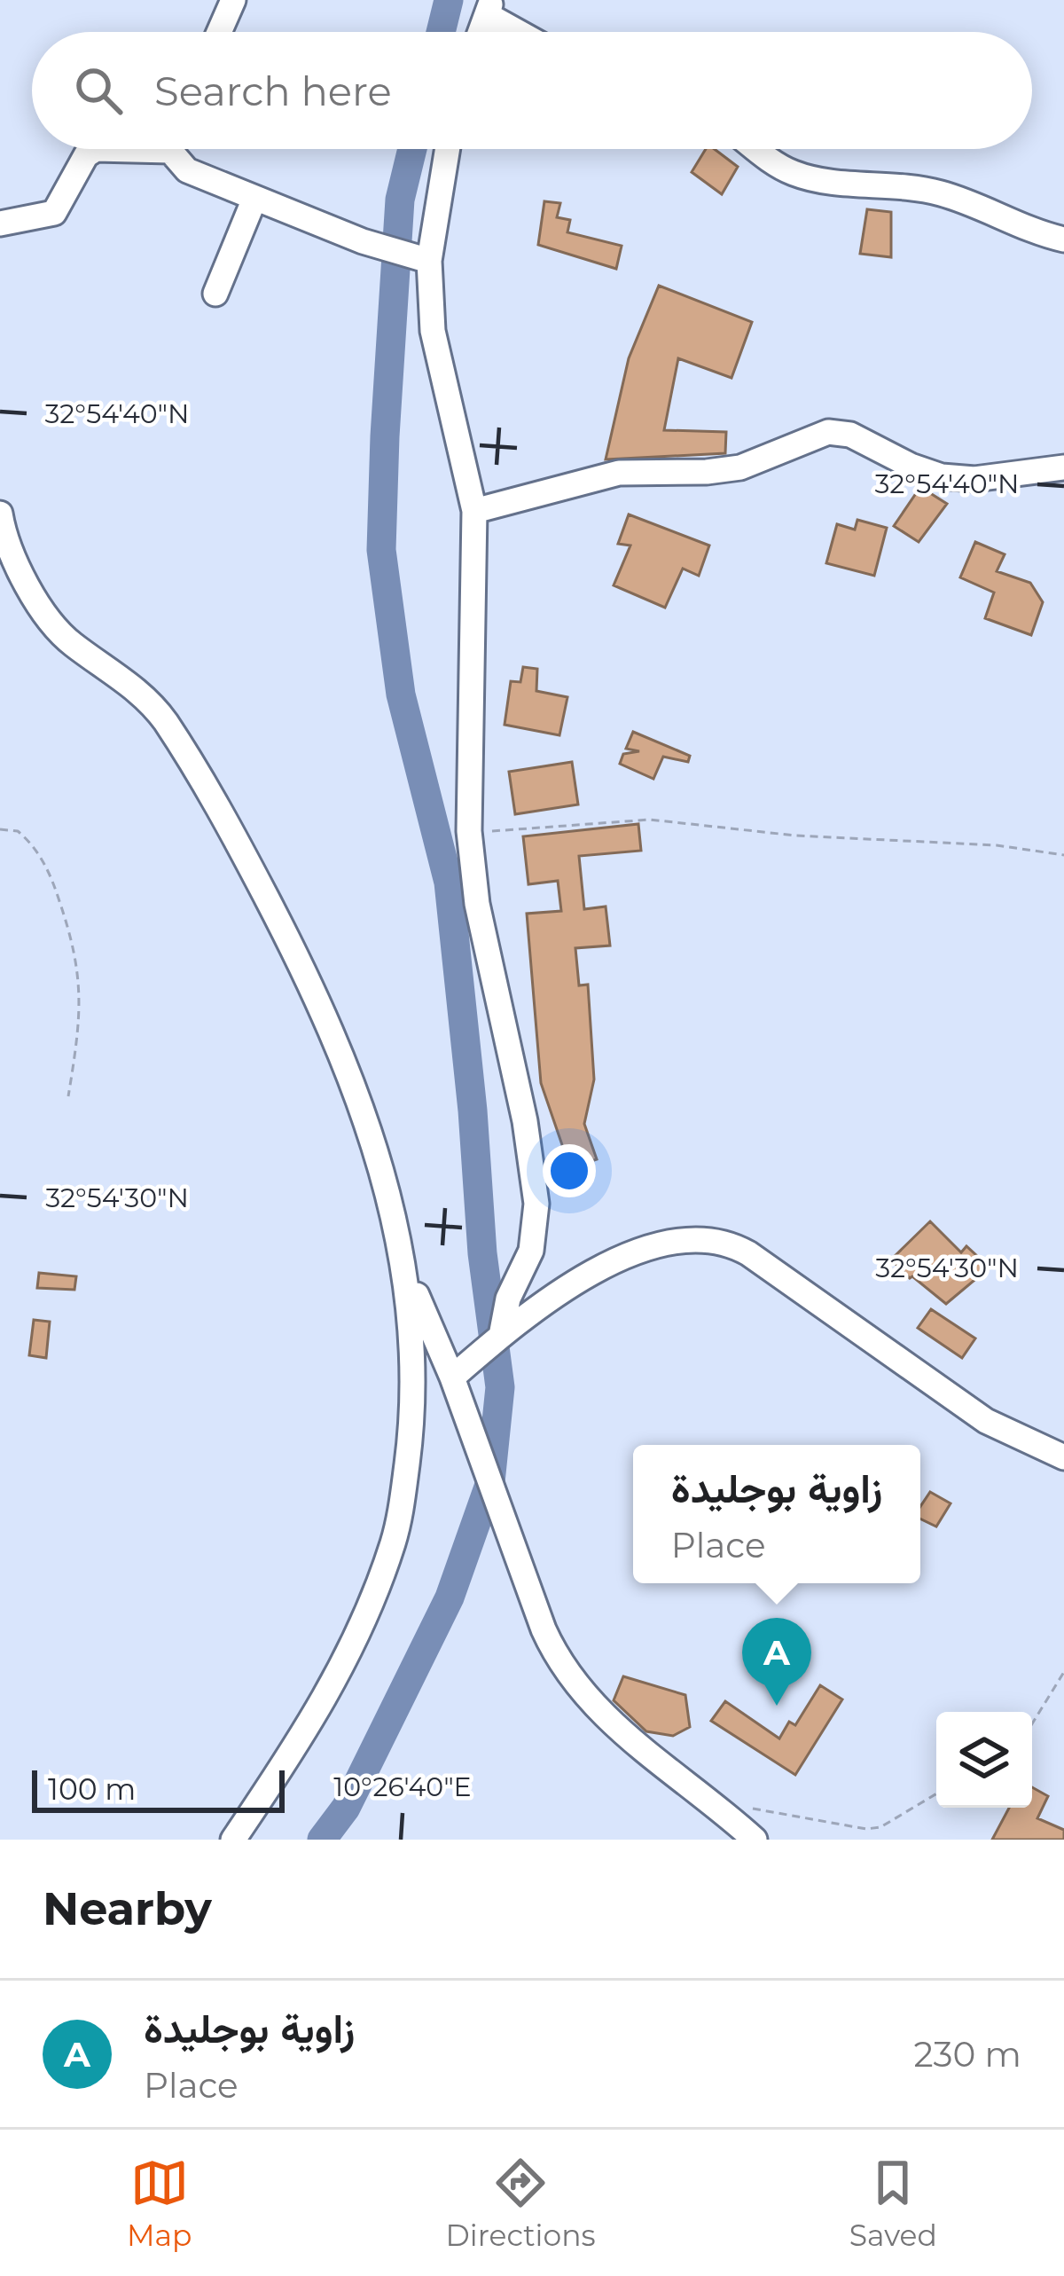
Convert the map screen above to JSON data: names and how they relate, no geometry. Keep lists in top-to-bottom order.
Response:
{
  "scale_bar": "100 m",
  "page": {
    "search": "Search here",
    "popup": ["زاوية بوجليدة", "Place"],
    "pins": "A",
    "scale": "100 m",
    "heading": "Nearby",
    "list": [
      {
        "mark": "A",
        "name": "زاوية بوجليدة",
        "note": "Place",
        "value": "230 m"
      }
    ],
    "nav": ["Map", "Directions", "Saved"]
  },
  "coordinates": ["32°54'40\"N", "32°54'30\"N", "10°26'40\"E"]
}
